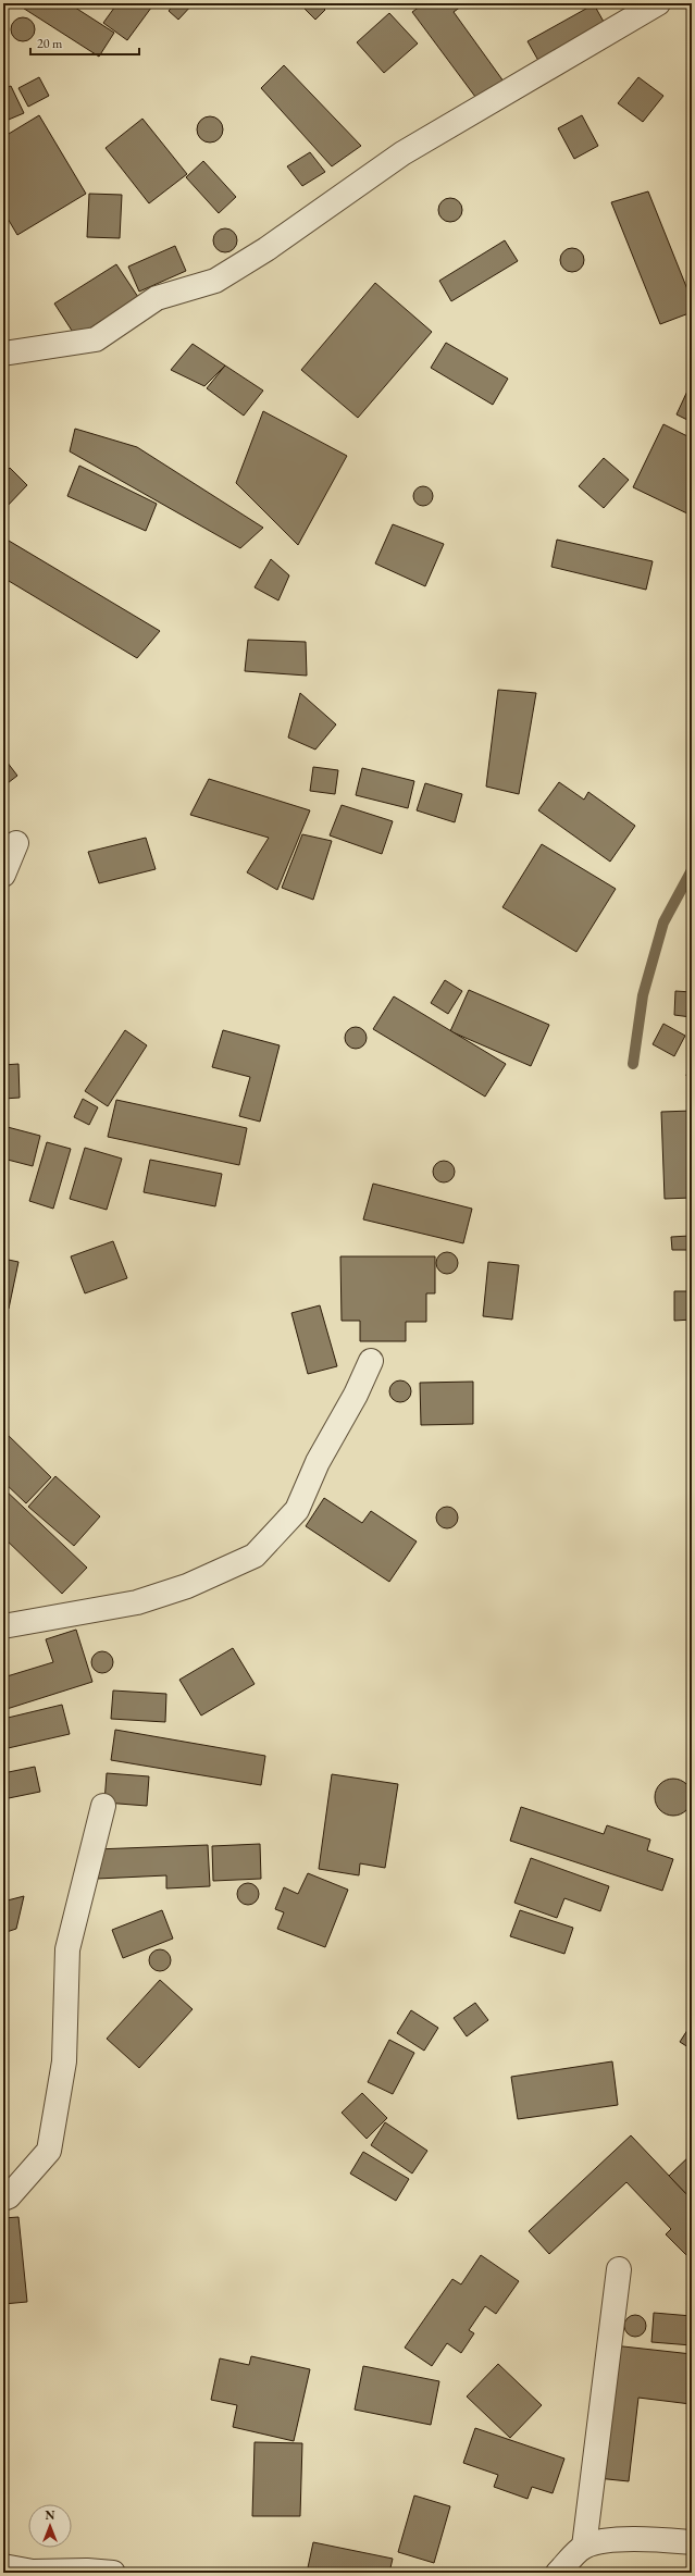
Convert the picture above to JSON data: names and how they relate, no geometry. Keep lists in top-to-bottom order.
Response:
{
  "scale_bar": "20 m",
  "north": "top"
}
